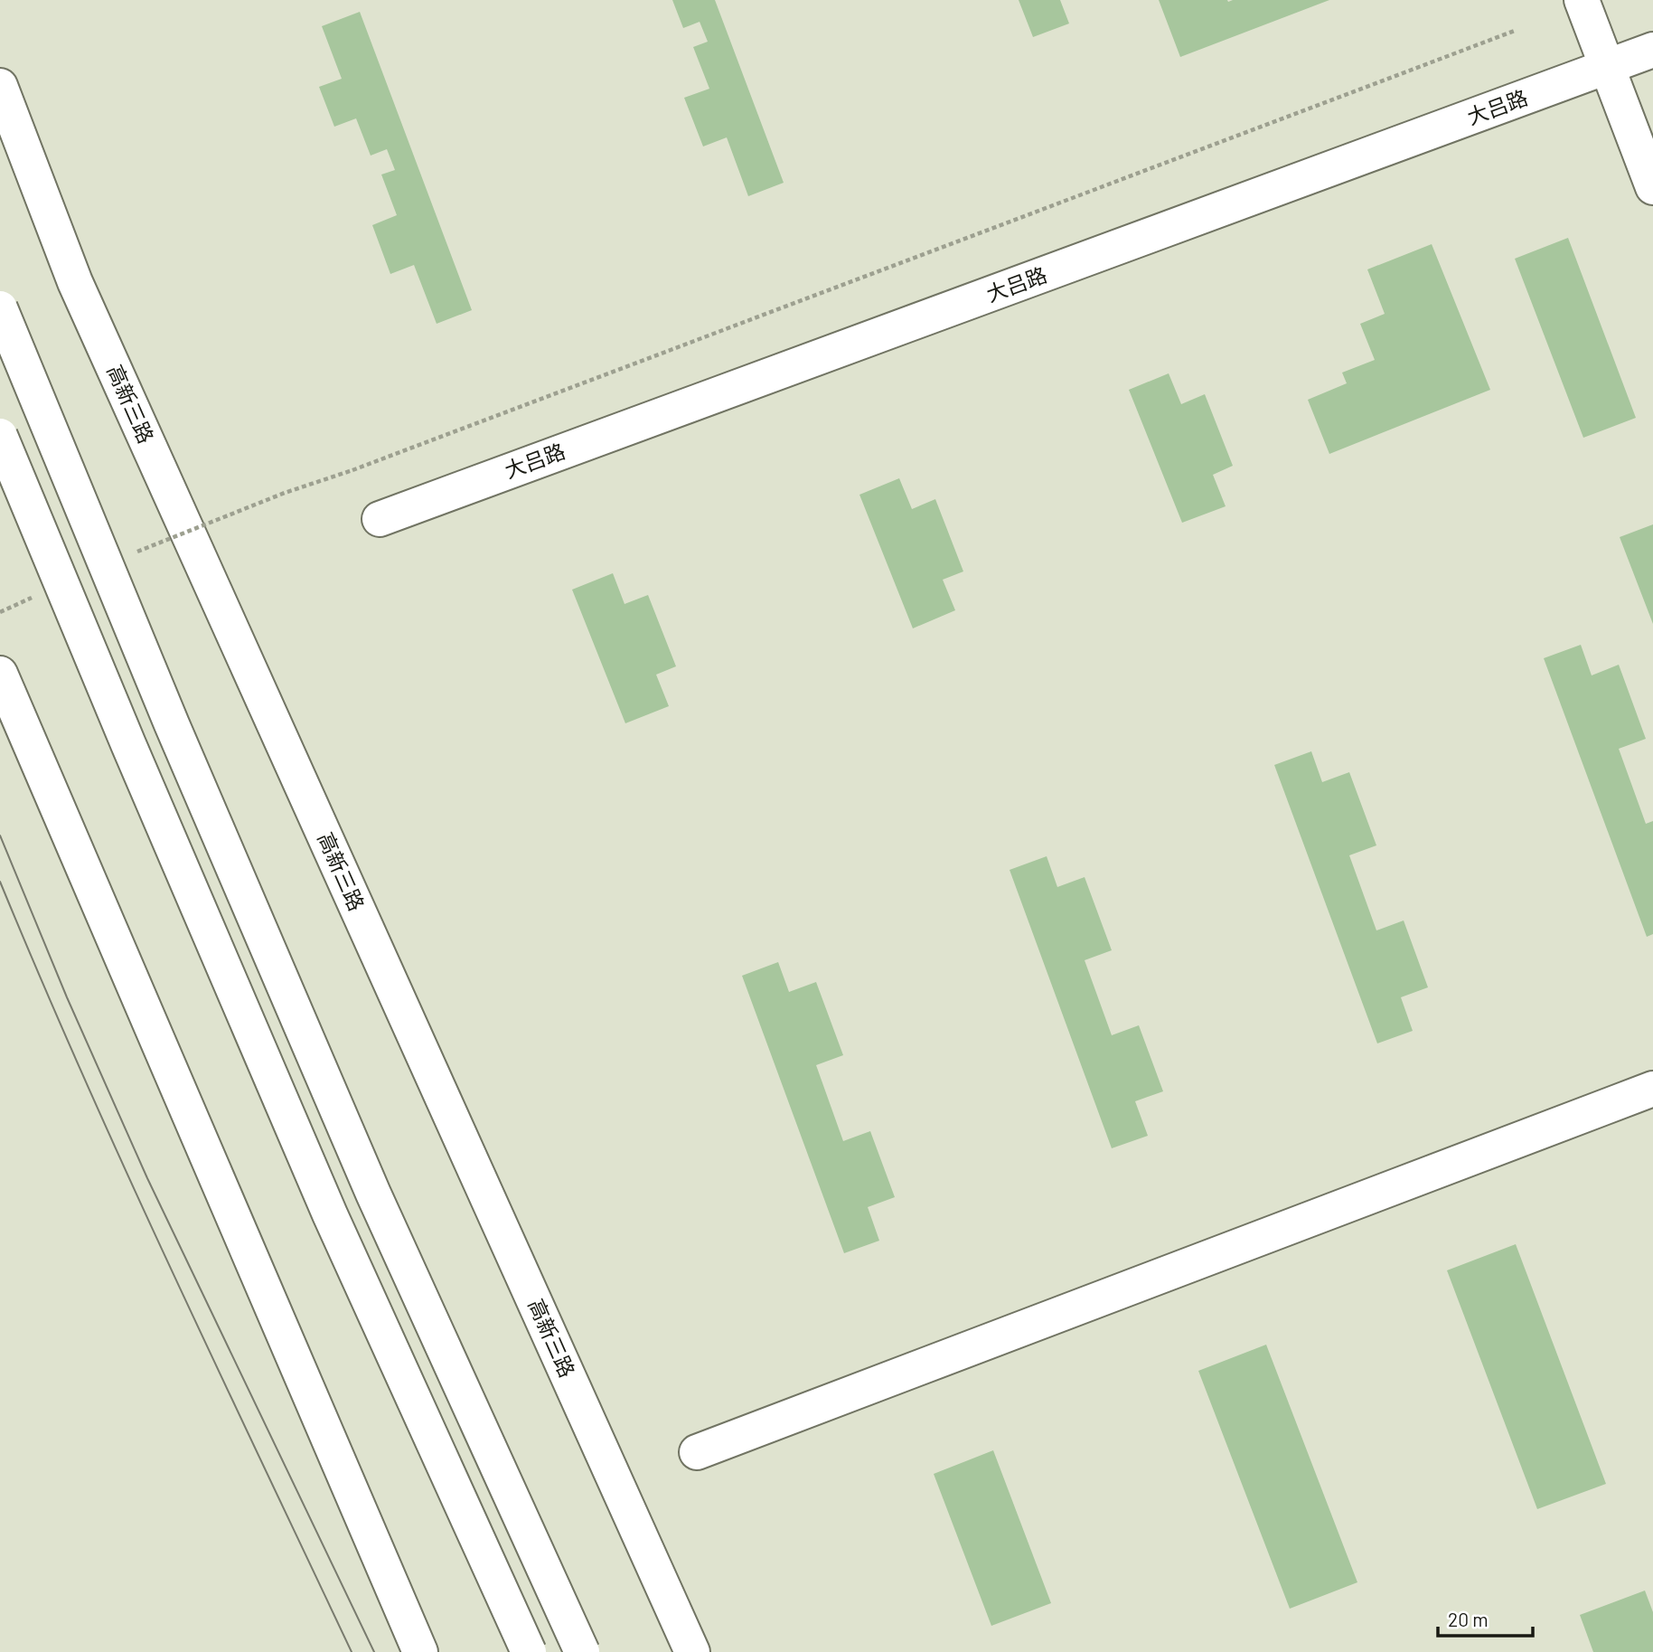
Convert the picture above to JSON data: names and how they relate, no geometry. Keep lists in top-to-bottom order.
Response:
{
  "streets": {
    "main road": ["大吕路", "高新三路"]
  },
  "scale_bar": "20 m"
}
